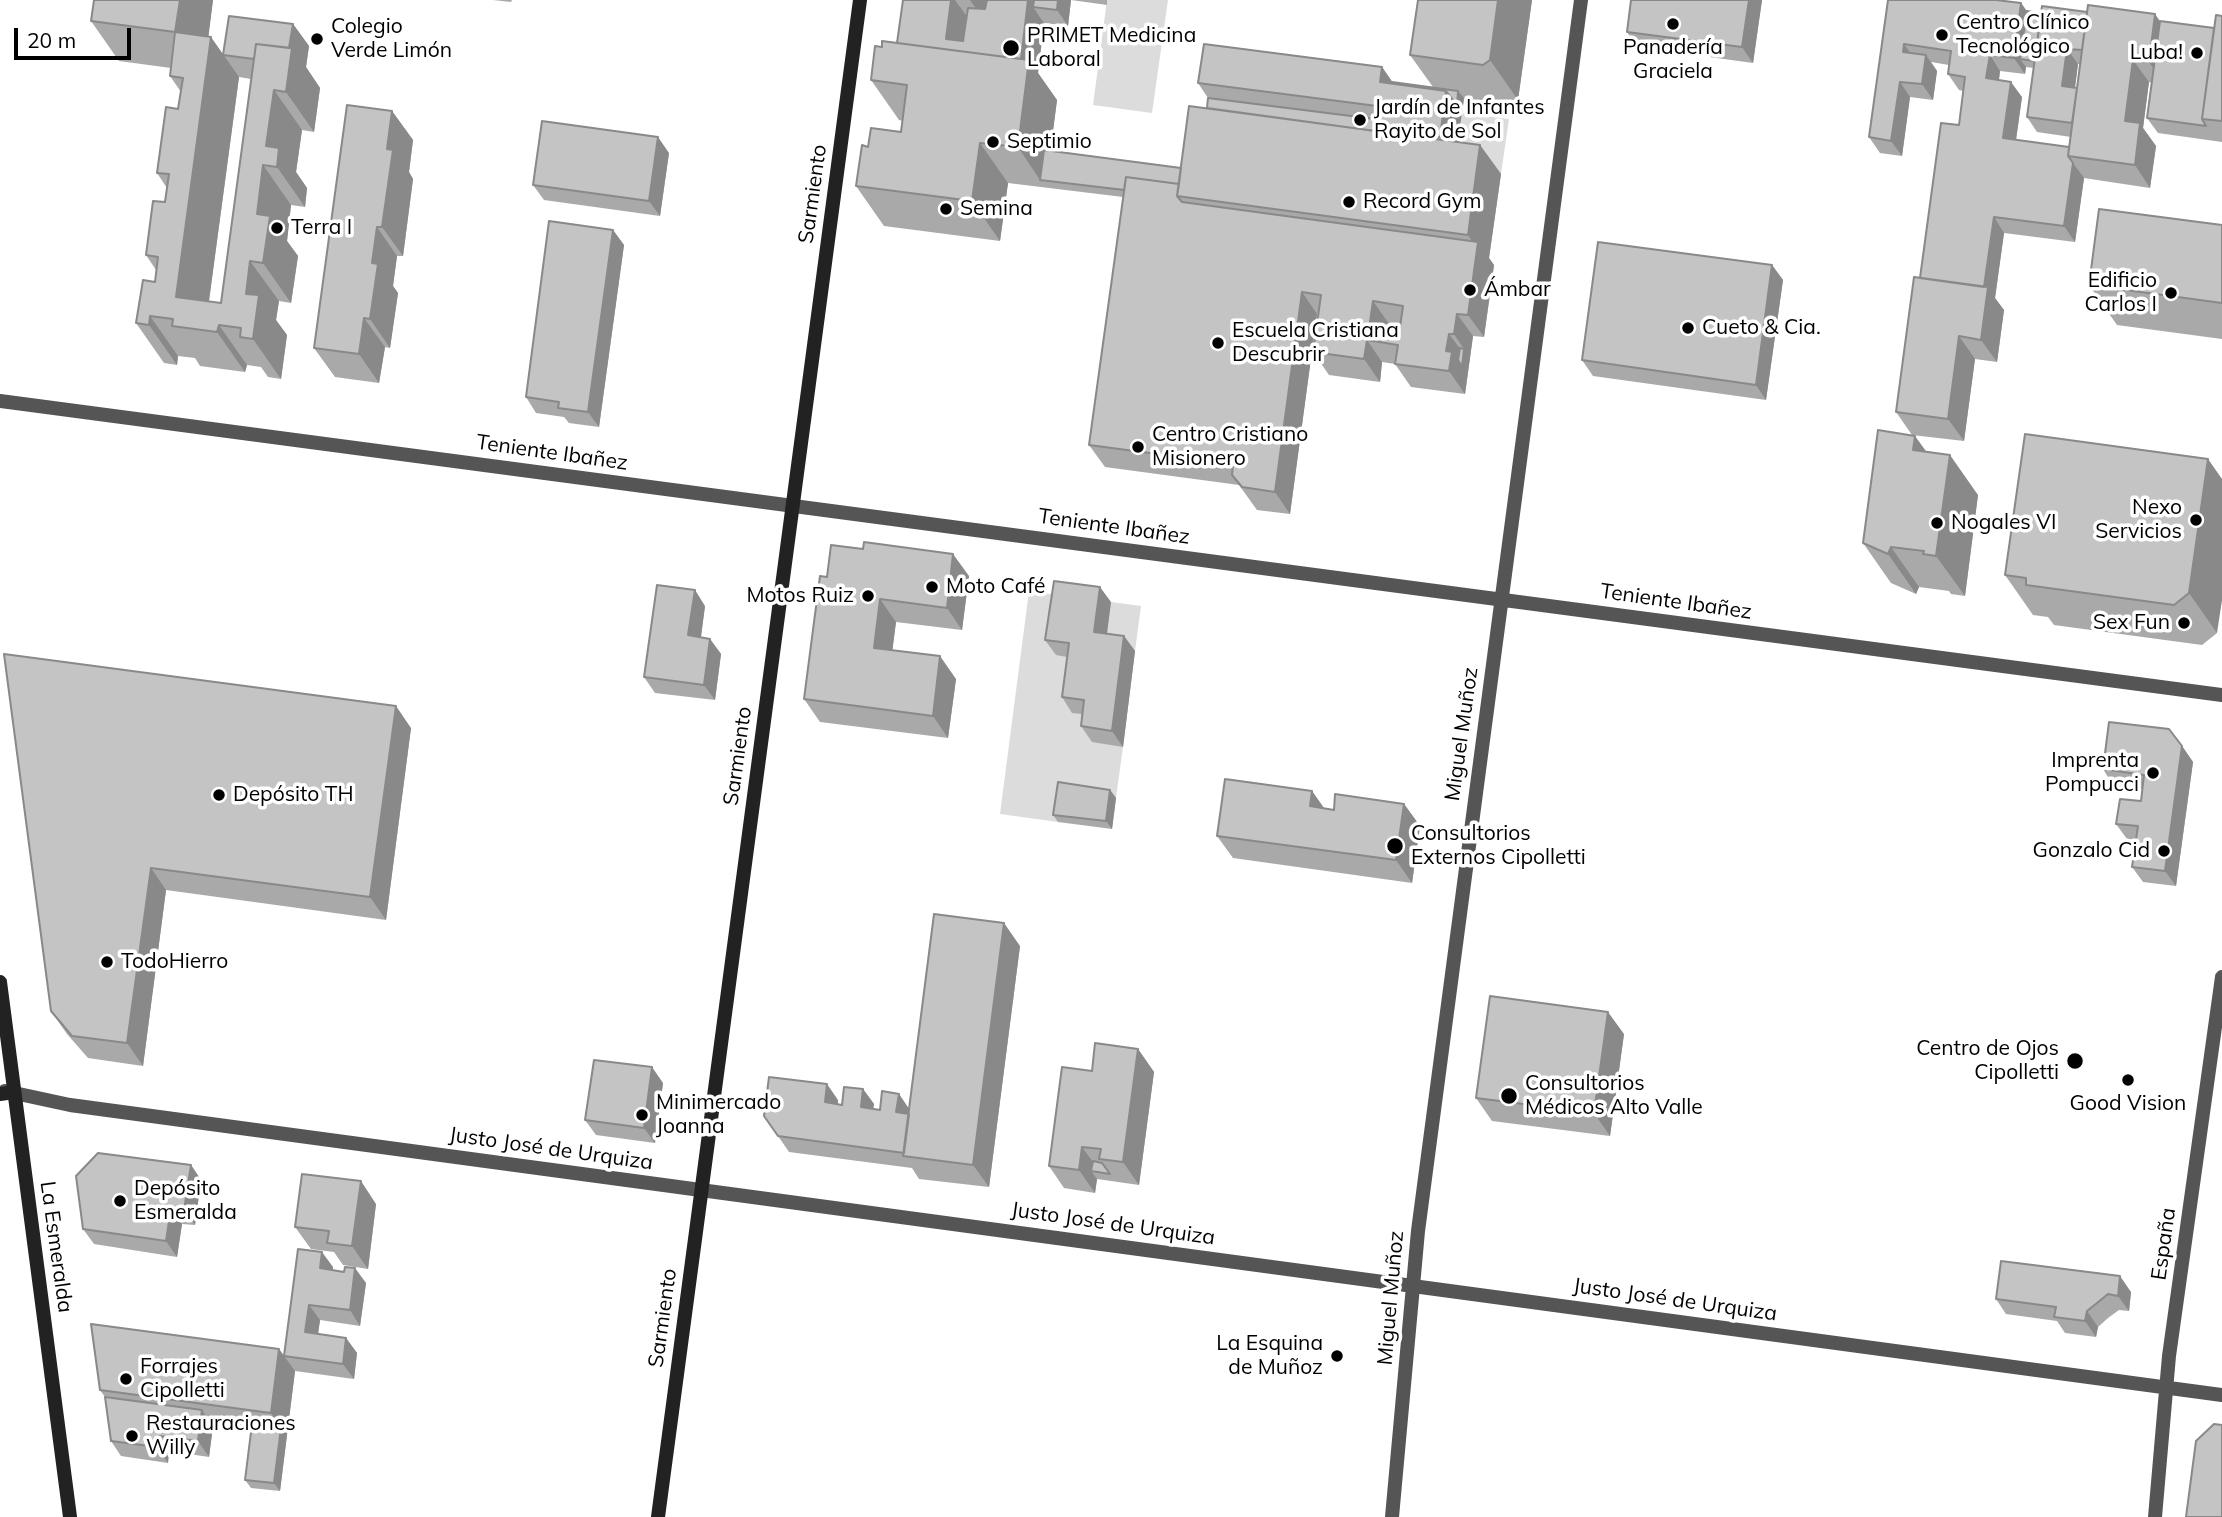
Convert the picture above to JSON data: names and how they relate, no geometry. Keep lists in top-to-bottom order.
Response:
{
  "streets": {
    "street": [
      "Sarmiento",
      "Teniente Ibañez",
      "Miguel Muñoz",
      "Justo José de Urquiza",
      "España",
      "La Esmeralda"
    ]
  },
  "crossings": [
    ["Sarmiento", "Teniente Ibañez"],
    ["Sarmiento", "Justo José de Urquiza"],
    ["Teniente Ibañez", "Miguel Muñoz"],
    ["Miguel Muñoz", "Justo José de Urquiza"],
    ["Justo José de Urquiza", "España"],
    ["Justo José de Urquiza", "La Esmeralda"]
  ],
  "places": [
    "Panadería Graciela",
    "Centro Clínico Tecnológico",
    "Colegio Verde Limón",
    "PRIMET Medicina Laboral",
    "Luba!",
    "Jardín de Infantes Rayito de Sol",
    "Septimio",
    "Record Gym",
    "Semina",
    "Terra I",
    "Ámbar",
    "Edificio Carlos I",
    "Cueto & Cia.",
    "Escuela Cristiana Descubrir",
    "Centro Cristiano Misionero",
    "Nexo Servicios",
    "Nogales VI",
    "Moto Café",
    "Motos Ruiz",
    "Sex Fun",
    "Imprenta Pompucci",
    "Depósito TH",
    "Consultorios Externos Cipolletti",
    "Gonzalo Cid",
    "TodoHierro",
    "Centro de Ojos Cipolletti",
    "Good Vision",
    "Consultorios Médicos Alto Valle",
    "Minimercado Joanna",
    "Depósito Esmeralda",
    "La Esquina de Muñoz",
    "Forrajes Cipolletti",
    "Restauraciones Willy"
  ],
  "scale_bar": "20 m"
}
